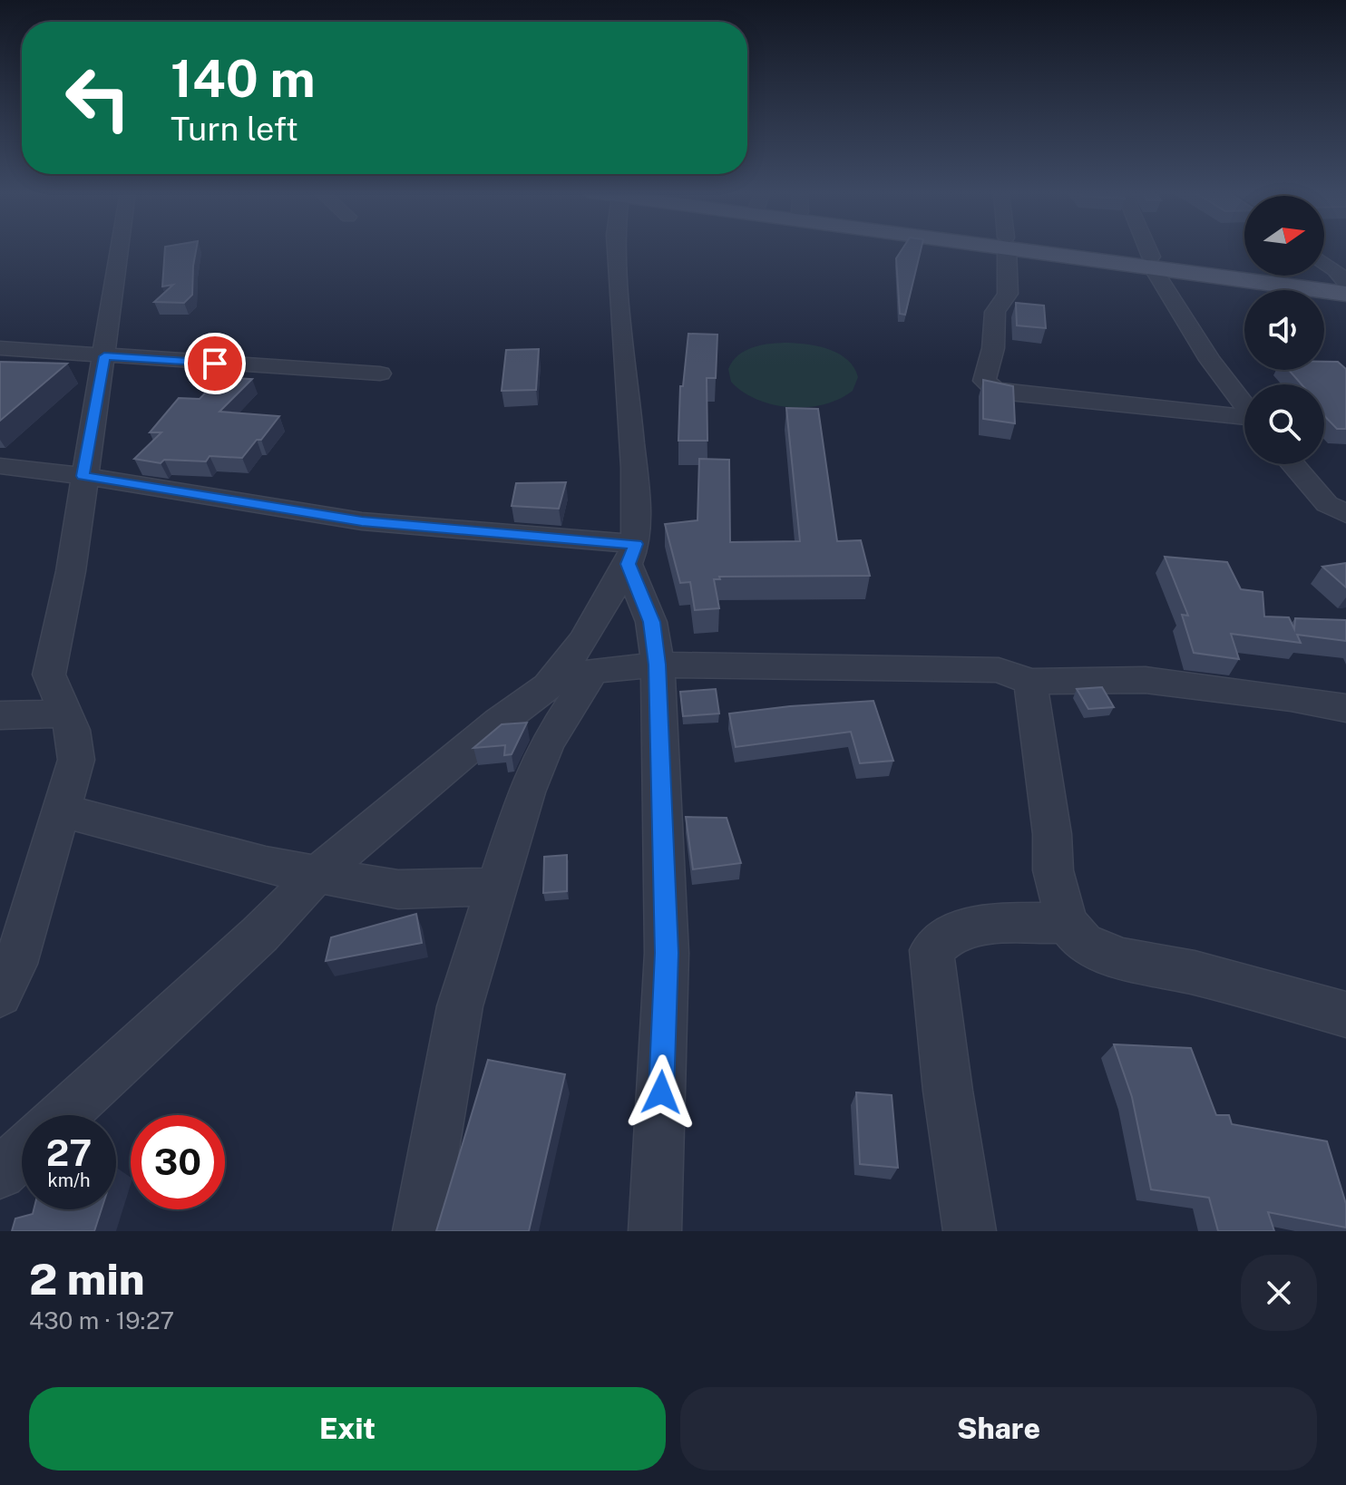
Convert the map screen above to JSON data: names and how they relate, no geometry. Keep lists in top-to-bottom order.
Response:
{
  "north": "right",
  "page": {
    "turn": ["140 m", "Turn left"],
    "speed": "27 km/h",
    "limit": "30",
    "heading": ["2 min", "430 m · 19:27"],
    "buttons": ["Exit", "Share"]
  }
}
